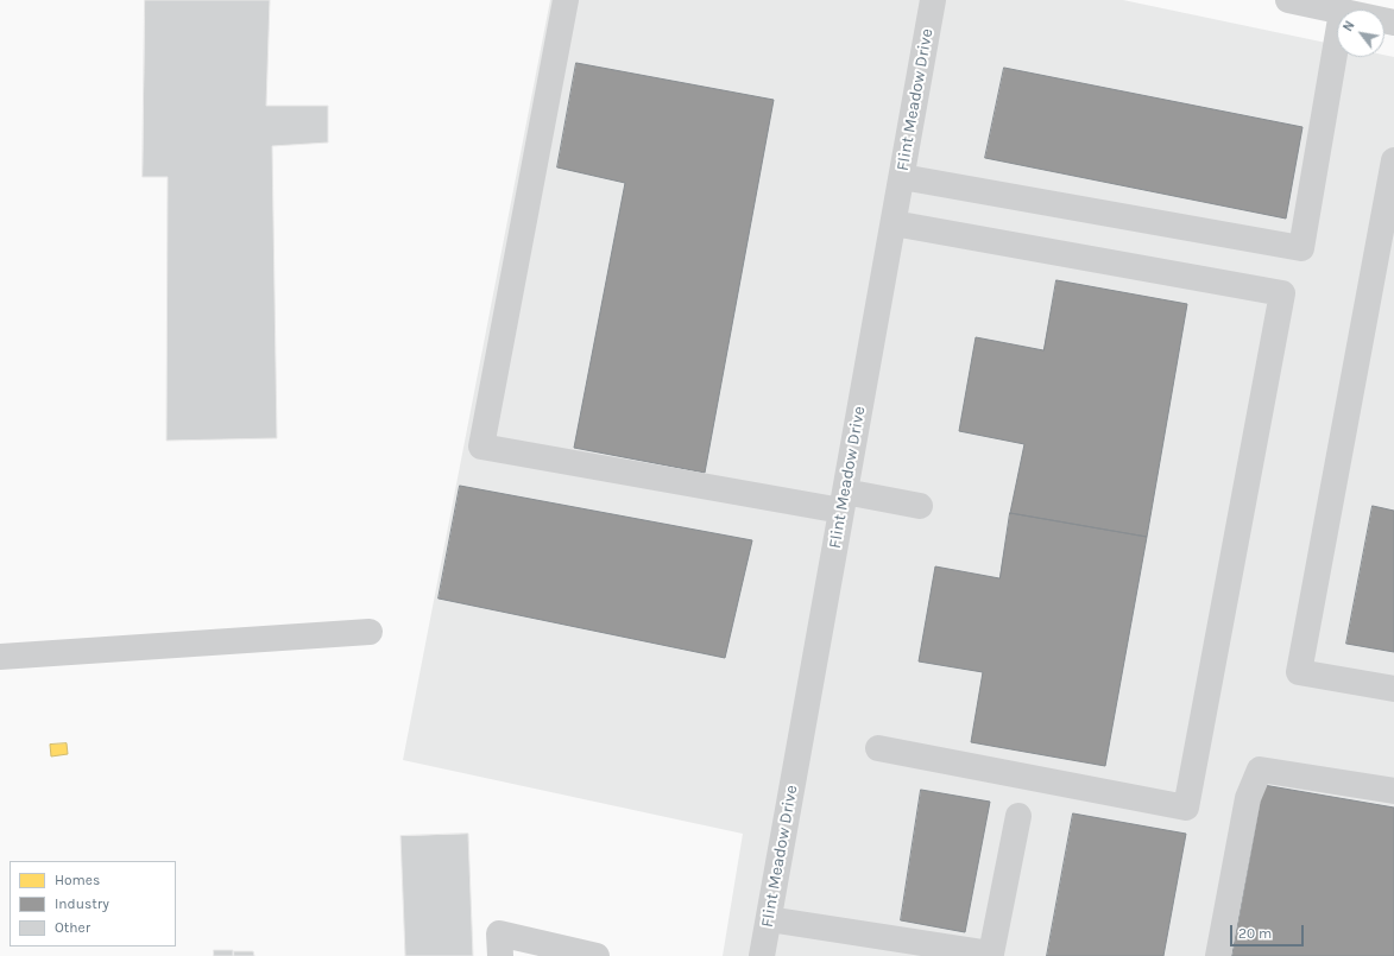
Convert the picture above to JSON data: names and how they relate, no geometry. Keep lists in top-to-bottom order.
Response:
{
  "streets": {
    "street": ["Flint Meadow Drive"]
  },
  "legend": ["Homes", "Industry", "Other"],
  "scale_bar": "20 m",
  "north": "top left"
}
